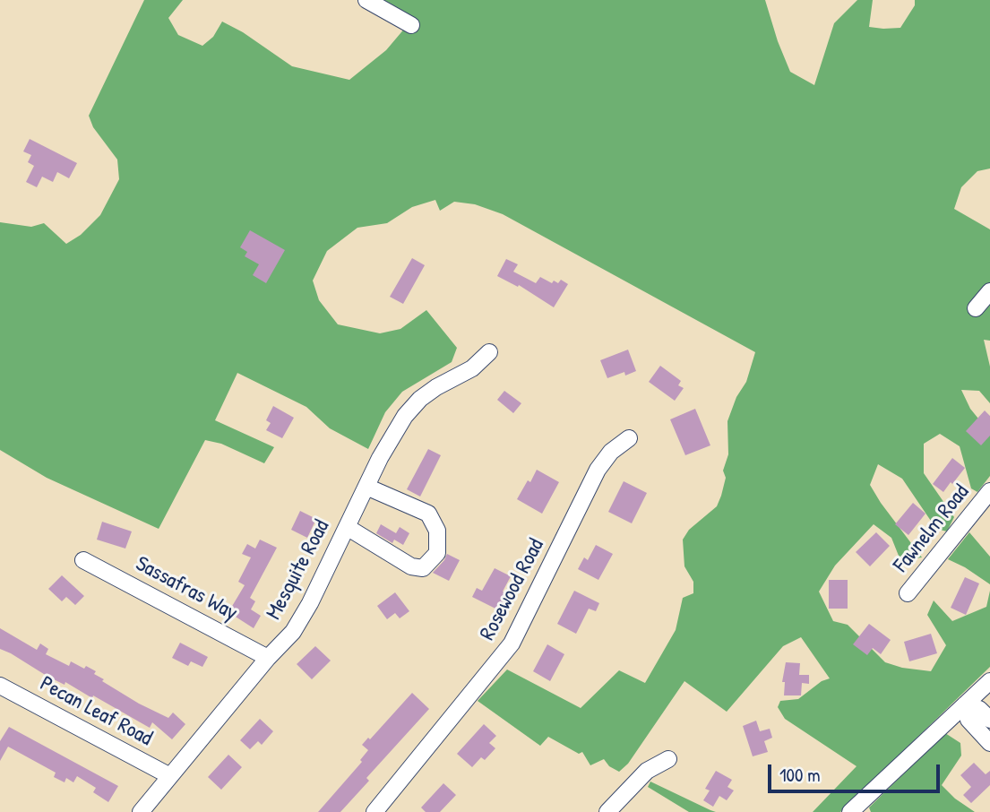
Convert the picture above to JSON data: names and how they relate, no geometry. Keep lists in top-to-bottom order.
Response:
{
  "streets": {
    "street": [
      "Fawnelm Road",
      "Mesquite Road",
      "Sassafras Way",
      "Rosewood Road",
      "Pecan Leaf Road"
    ]
  },
  "crossings": [
    ["Mesquite Road", "Sassafras Way"],
    ["Mesquite Road", "Pecan Leaf Road"]
  ],
  "scale_bar": "100 m"
}
